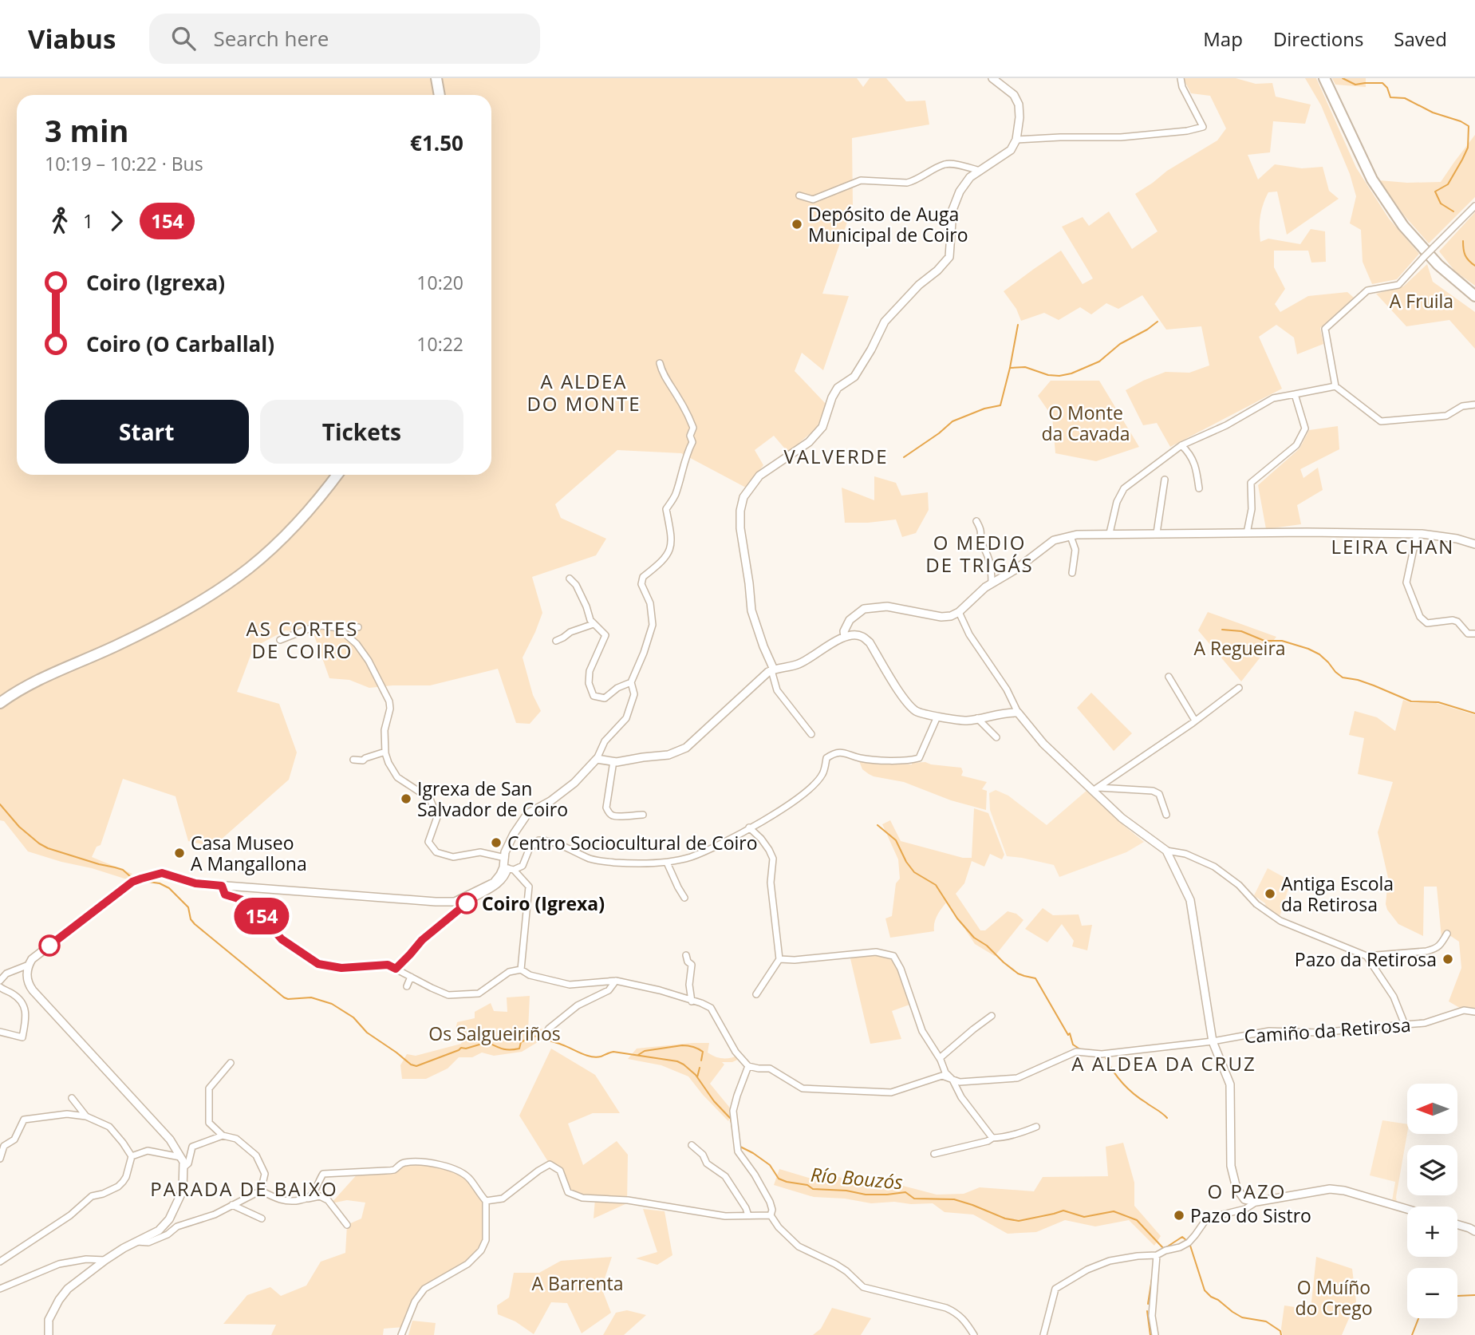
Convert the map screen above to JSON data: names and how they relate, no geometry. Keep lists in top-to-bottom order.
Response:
{
  "streets": {
    "street": ["Camiño da Retirosa"]
  },
  "districts": [
    "A ALDEA DO MONTE",
    "VALVERDE",
    "O MEDIO DE TRIGÁS",
    "LEIRA CHAN",
    "AS CORTES DE COIRO",
    "A ALDEA DA CRUZ",
    "PARADA DE BAIXO",
    "O PAZO"
  ],
  "water": ["Río Bouzós"],
  "parks": [
    "A Fruila",
    "O Monte da Cavada",
    "A Regueira",
    "Os Salgueiriños",
    "A Barrenta",
    "O Muíño do Crego"
  ],
  "places": [
    "Depósito de Auga Municipal de Coiro",
    "Igrexa de San Salvador de Coiro",
    "Centro Sociocultural de Coiro",
    "Casa Museo A Mangallona",
    "Antiga Escola da Retirosa",
    "Coiro (Igrexa)",
    "Pazo da Retirosa",
    "Pazo do Sistro"
  ],
  "lines": ["bus line 154"],
  "north": "left",
  "page": {
    "header": "Viabus",
    "search": "Search here",
    "nav": ["Map", "Directions", "Saved"],
    "on_map": "154",
    "heading": ["3 min", "10:19 – 10:22 · Bus", "€1.50"],
    "legs": ["1", "154"],
    "list": [
      {
        "name": "Coiro (Igrexa)",
        "value": "10:20"
      },
      {
        "name": "Coiro (O Carballal)",
        "value": "10:22"
      }
    ],
    "buttons": ["Start", "Tickets"],
    "map_buttons": ["+", "−"]
  }
}
